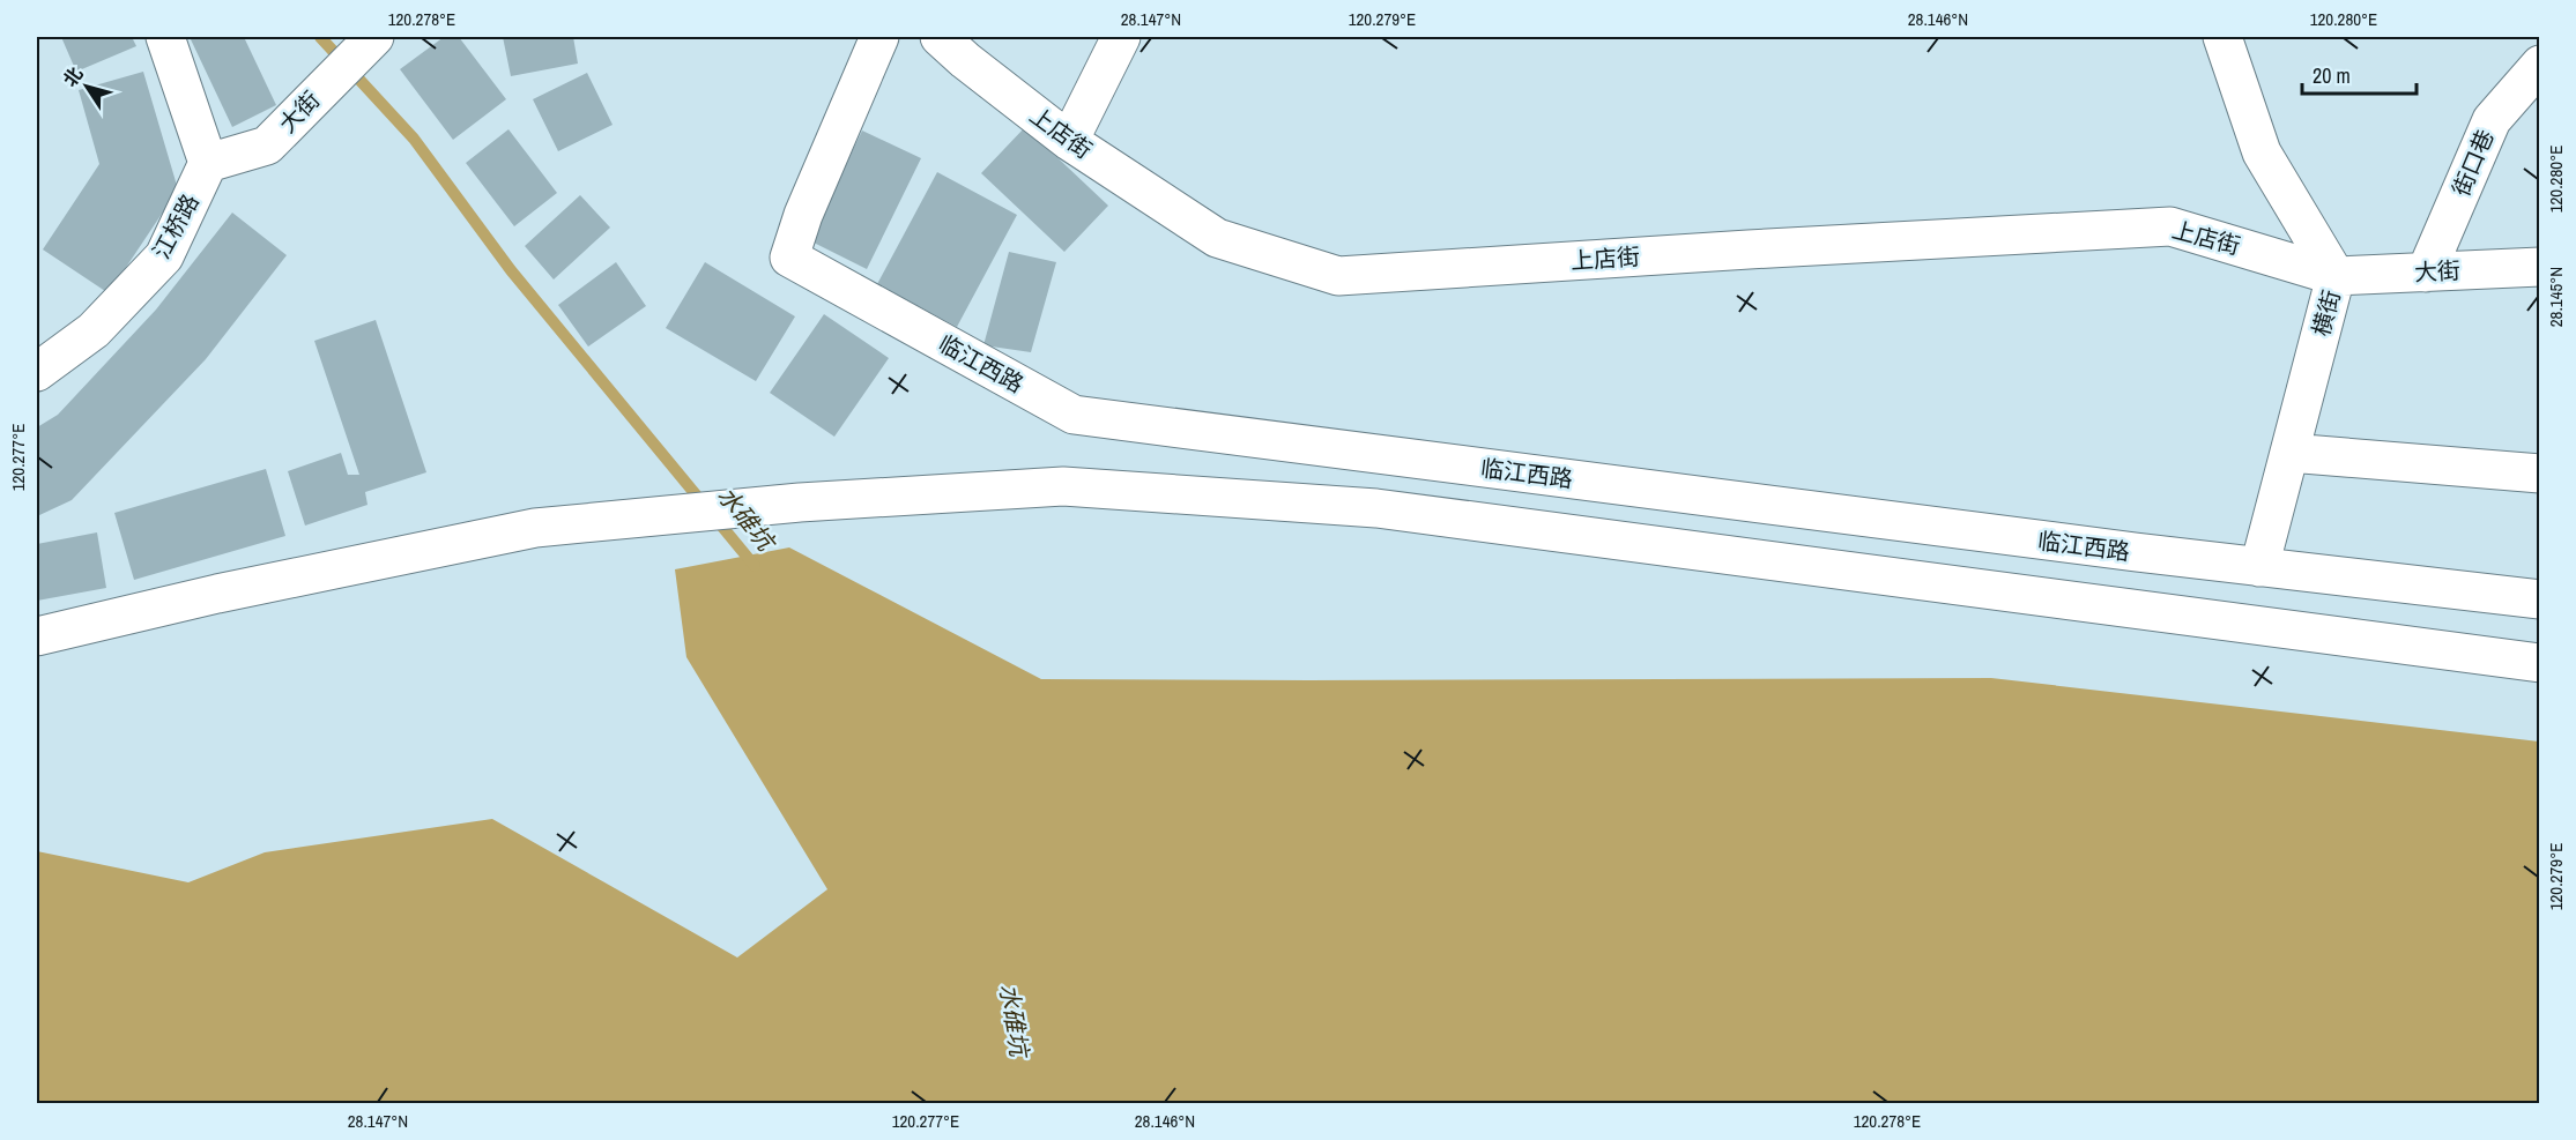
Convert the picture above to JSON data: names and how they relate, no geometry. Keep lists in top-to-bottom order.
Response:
{
  "streets": {
    "street": [
      "大街",
      "上店街",
      "街口巷",
      "江桥路",
      "横街",
      "临江西路"
    ]
  },
  "crossings": [
    ["大街", "上店街"],
    ["大街", "街口巷"],
    ["大街", "江桥路"],
    ["大街", "横街"],
    ["上店街", "横街"],
    ["横街", "临江西路"]
  ],
  "water": ["水碓坑"],
  "scale_bar": "20 m",
  "north": "top left",
  "coordinates": [
    "120.278°E",
    "28.147°N",
    "120.279°E",
    "28.146°N",
    "120.280°E",
    "28.145°N",
    "120.277°E"
  ]
}
